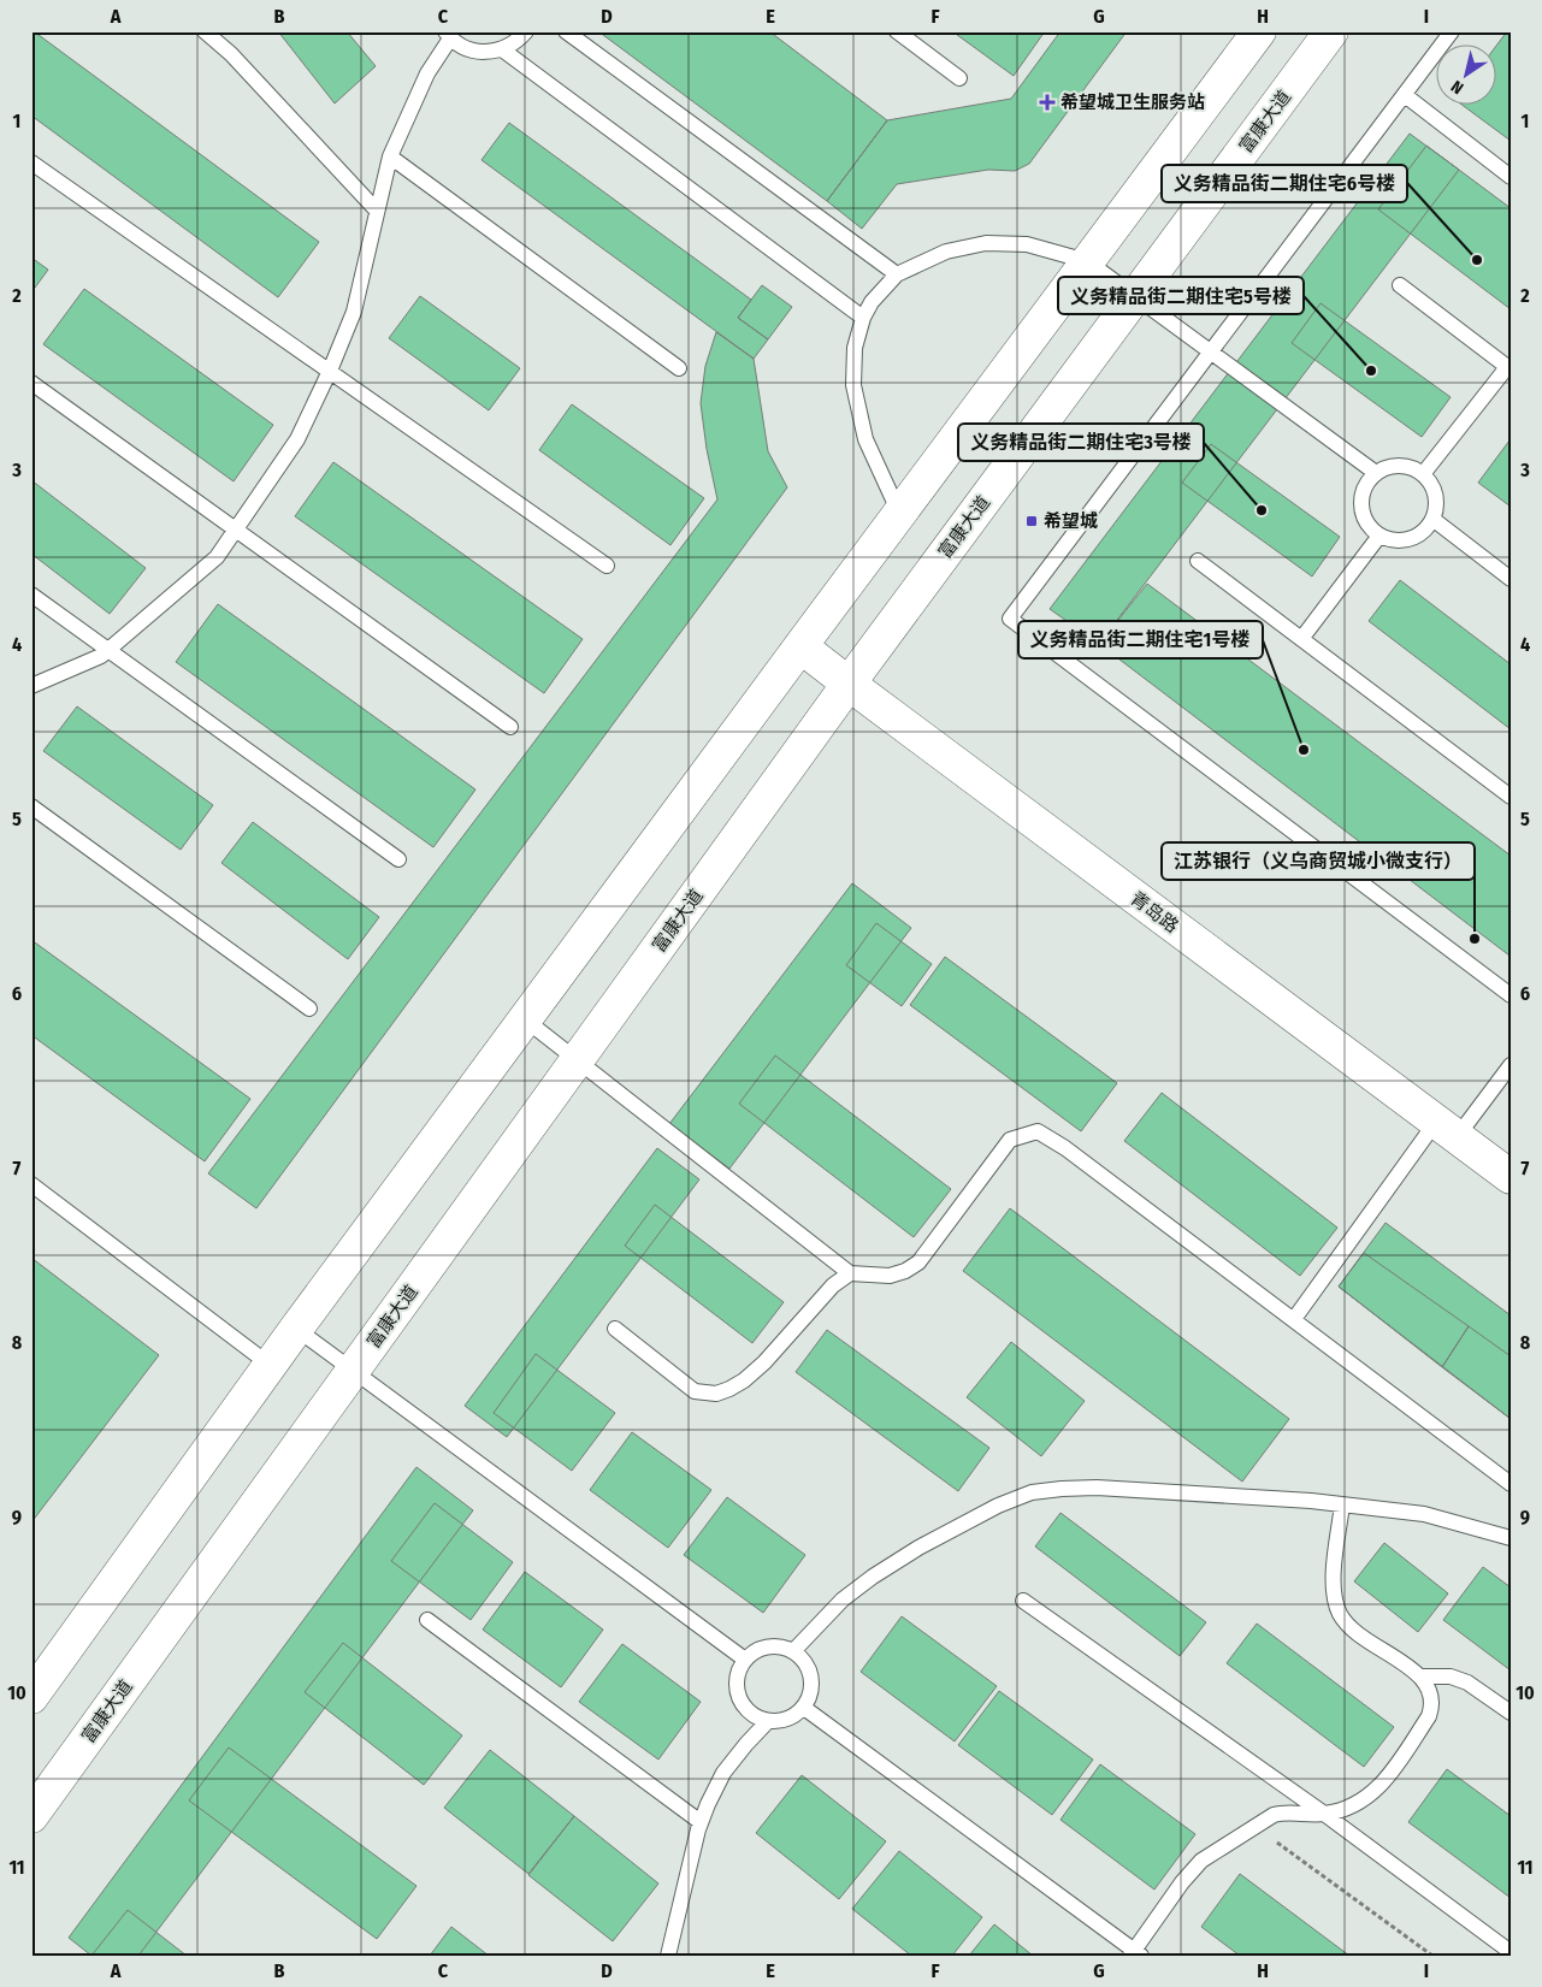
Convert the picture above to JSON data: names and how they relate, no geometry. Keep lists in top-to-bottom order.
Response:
{
  "streets": {
    "street": ["富康大道", "青岛路"]
  },
  "crossings": [
    ["富康大道", "青岛路"]
  ],
  "places": {
    "health": ["希望城卫生服务站"],
    "other": [
      "义务精品街二期住宅6号楼",
      "义务精品街二期住宅5号楼",
      "义务精品街二期住宅3号楼",
      "义务精品街二期住宅1号楼",
      "江苏银行（义乌商贸城小微支行）"
    ],
    "transit": ["希望城"]
  },
  "north": "bottom left",
  "grid": {
    "columns": [
      "A",
      "B",
      "C",
      "D",
      "E",
      "F",
      "G",
      "H",
      "I"
    ],
    "rows": [
      "1",
      "2",
      "3",
      "4",
      "5",
      "6",
      "7",
      "8",
      "9",
      "10",
      "11"
    ]
  }
}
